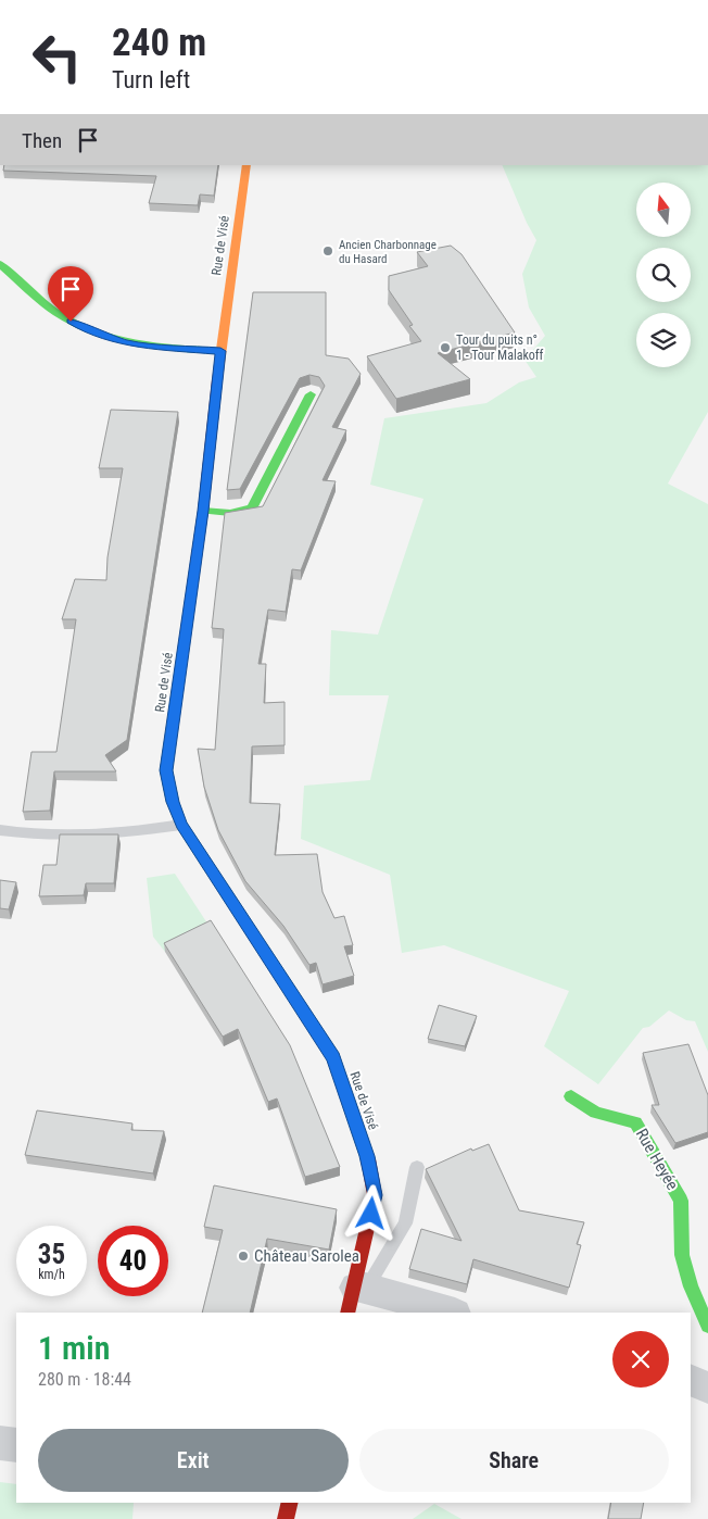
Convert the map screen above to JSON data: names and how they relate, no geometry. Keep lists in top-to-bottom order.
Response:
{
  "streets": {
    "street": ["Rue de Visé", "Rue Heyée"]
  },
  "places": ["Ancien Charbonnage du Hasard", "Tour du puits n° 1 - Tour Malakoff", "Château Sarolea"],
  "north": "top",
  "page": {
    "turn": ["240 m", "Turn left"],
    "then": "Then",
    "speed": "35 km/h",
    "limit": "40",
    "heading": ["1 min", "280 m · 18:44"],
    "buttons": ["Exit", "Share"]
  }
}
